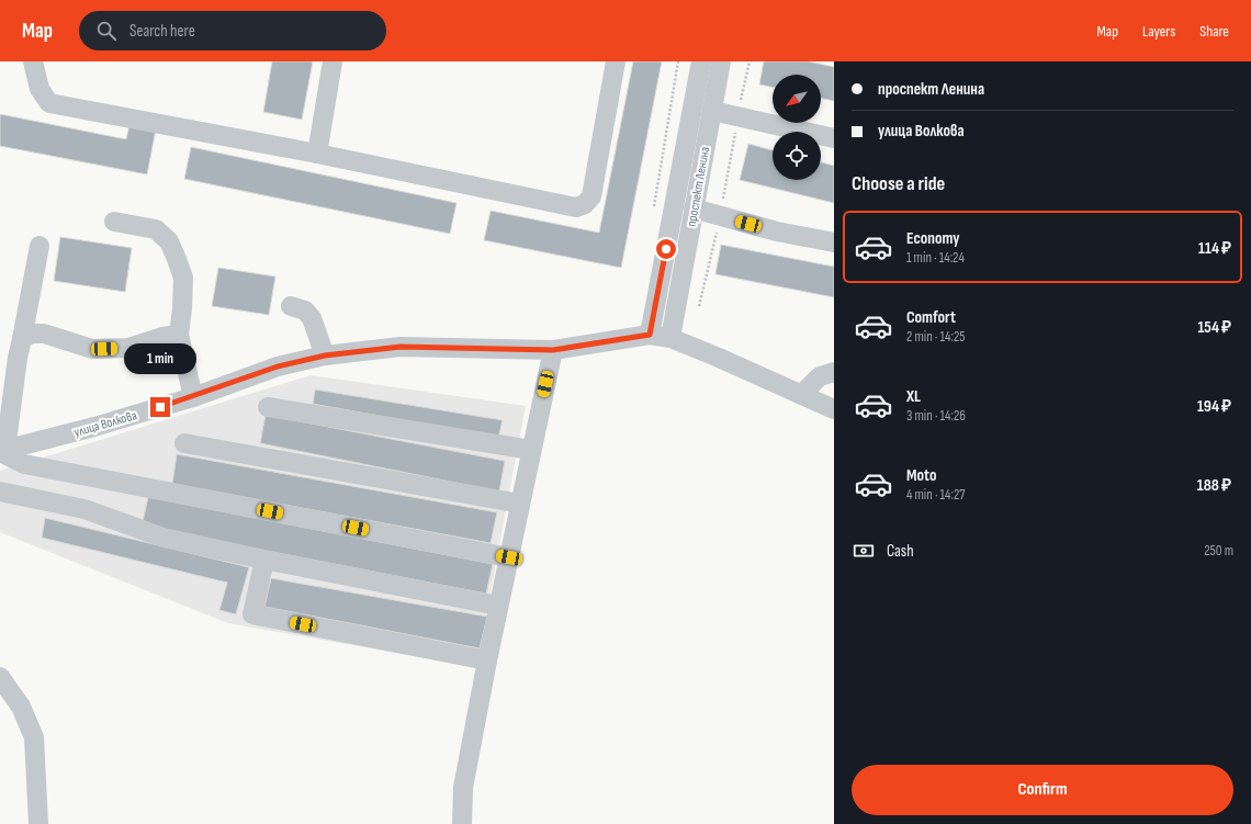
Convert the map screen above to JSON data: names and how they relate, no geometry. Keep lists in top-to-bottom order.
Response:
{
  "streets": {
    "street": ["проспект Ленина", "улица Волкова"]
  },
  "crossings": [
    ["проспект Ленина", "улица Волкова"]
  ],
  "north": "bottom left",
  "page": {
    "header": "Map",
    "search": "Search here",
    "nav": ["Map", "Layers", "Share"],
    "banner": ["проспект Ленина", "улица Волкова"],
    "heading": "Choose a ride",
    "list": [
      {
        "name": "Economy",
        "note": "1 min · 14:24",
        "value": "114 ₽"
      },
      {
        "name": "Comfort",
        "note": "2 min · 14:25",
        "value": "154 ₽"
      },
      {
        "name": "XL",
        "note": "3 min · 14:26",
        "value": "194 ₽"
      },
      {
        "name": "Moto",
        "note": "4 min · 14:27",
        "value": "188 ₽"
      }
    ],
    "bubble": "1 min",
    "pay": ["Cash", "250 m"],
    "buttons": "Confirm"
  }
}
